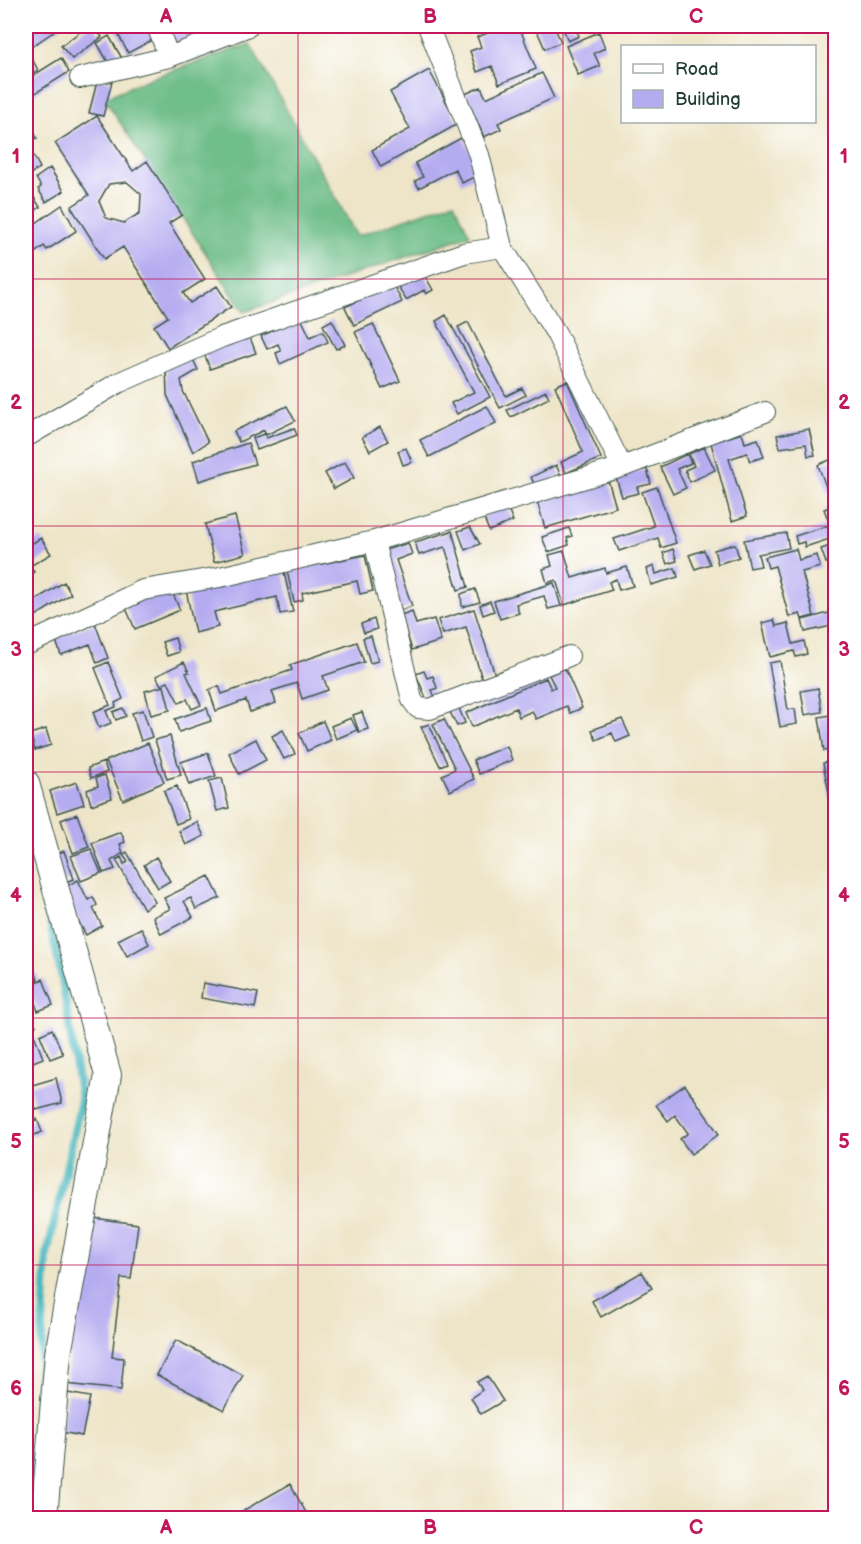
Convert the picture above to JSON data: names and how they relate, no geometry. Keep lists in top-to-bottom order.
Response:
{
  "legend": ["Road", "Building"],
  "grid": {
    "columns": ["A", "B", "C"],
    "rows": [
      "1",
      "2",
      "3",
      "4",
      "5",
      "6"
    ]
  }
}
